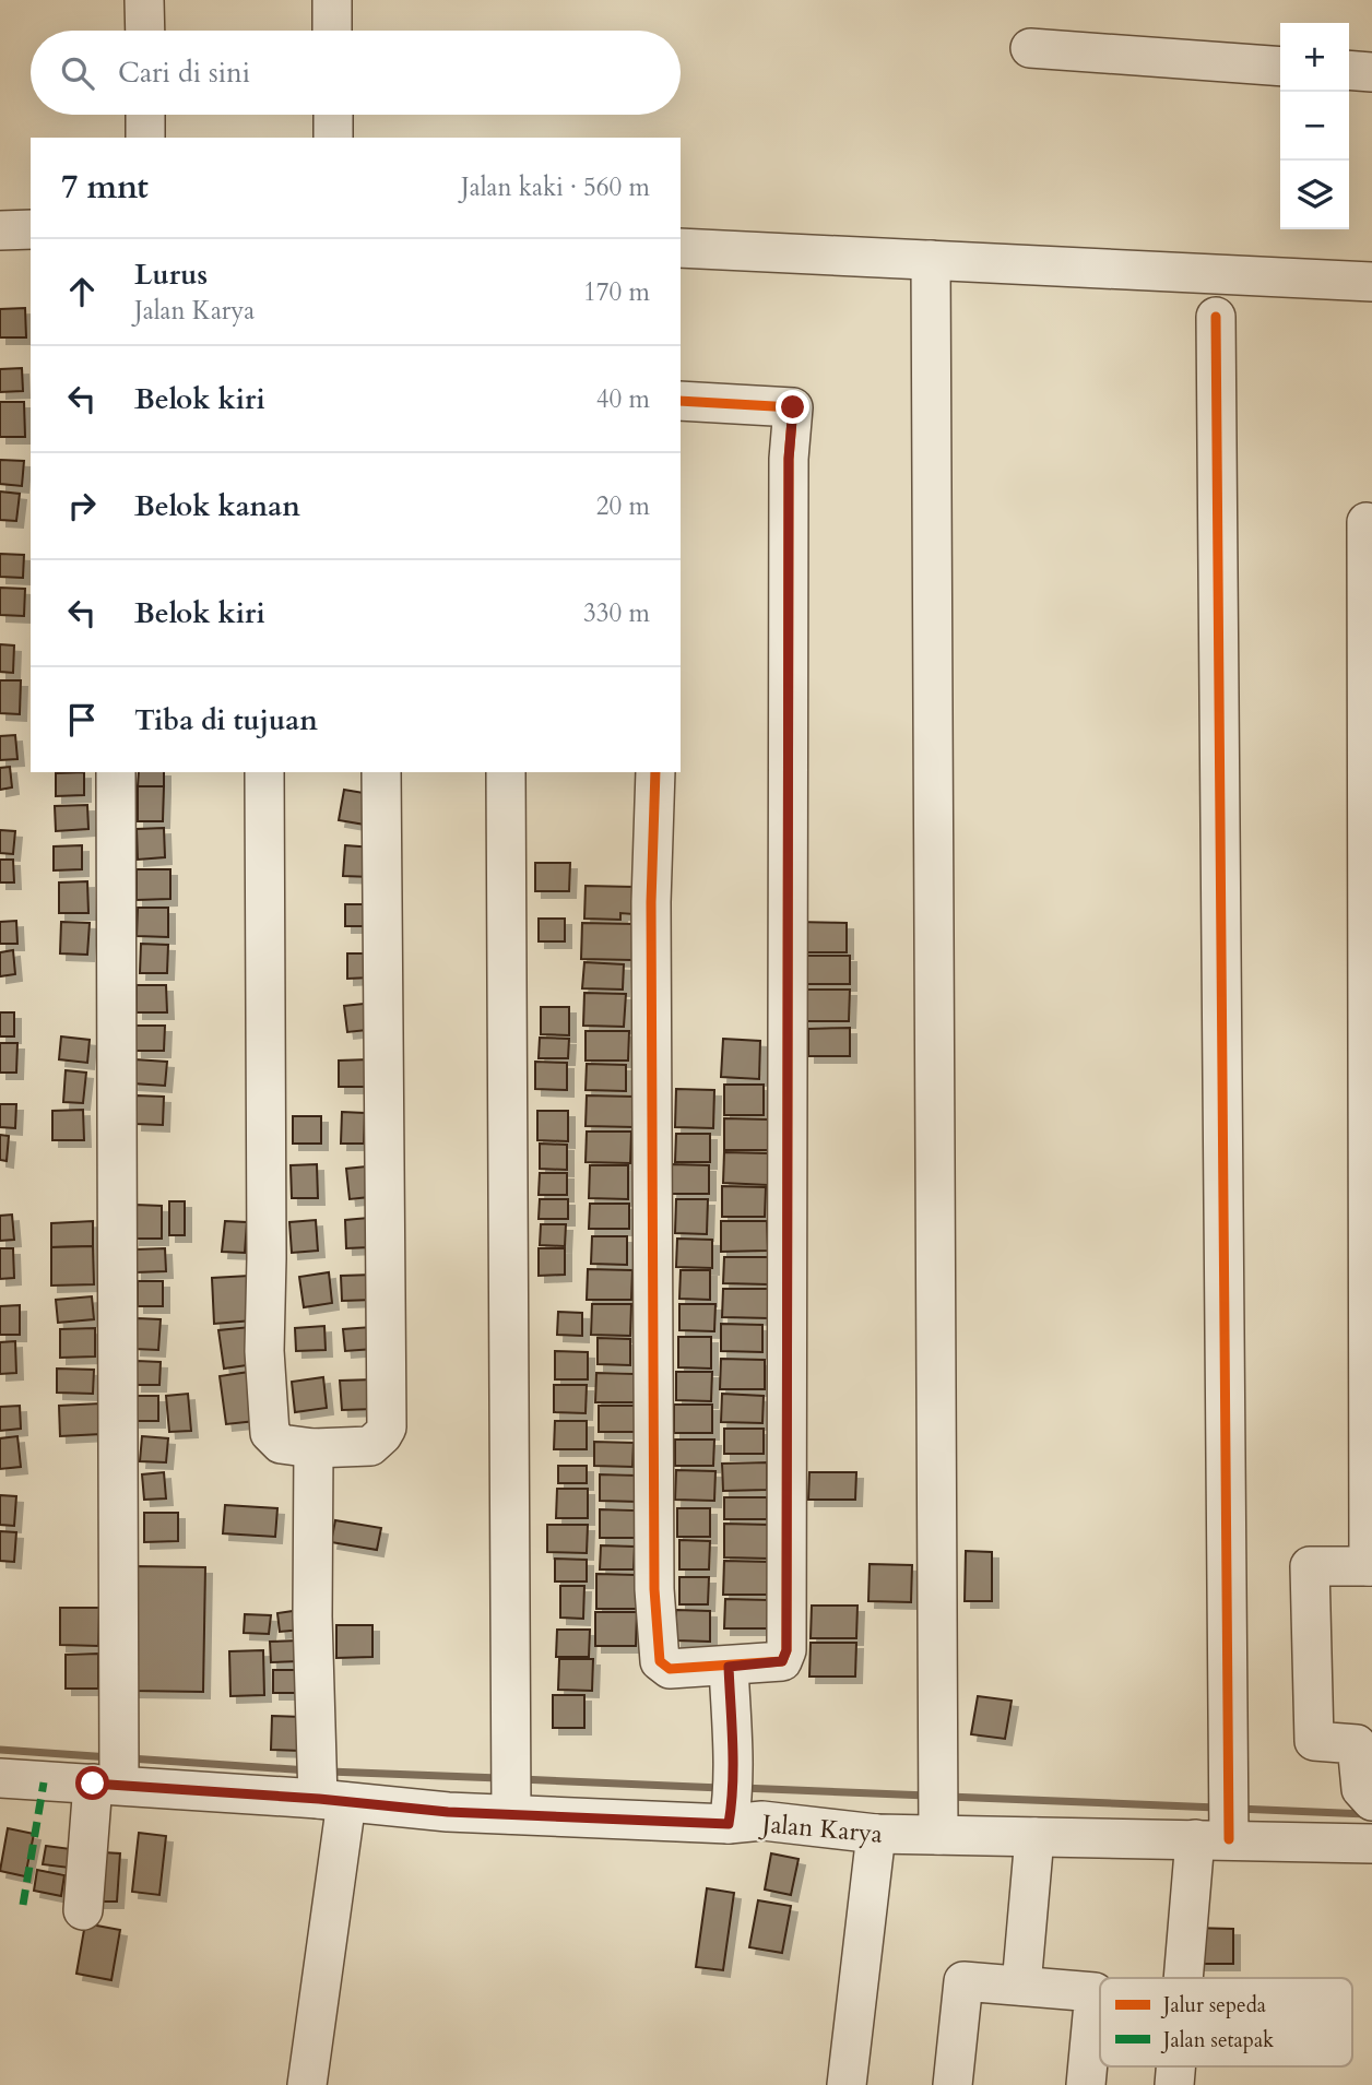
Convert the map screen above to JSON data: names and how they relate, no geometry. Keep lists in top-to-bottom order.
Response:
{
  "streets": {
    "street": ["Jalan Karya"]
  },
  "legend": ["Jalur sepeda", "Jalan setapak"],
  "page": {
    "map_buttons": ["+", "−"],
    "search": "Cari di sini",
    "heading": ["7 mnt", "Jalan kaki · 560 m"],
    "list": [
      ["Lurus", "Jalan Karya", "170 m"],
      ["Belok kiri", "40 m"],
      ["Belok kanan", "20 m"],
      ["Belok kiri", "330 m"],
      "Tiba di tujuan"
    ]
  }
}
